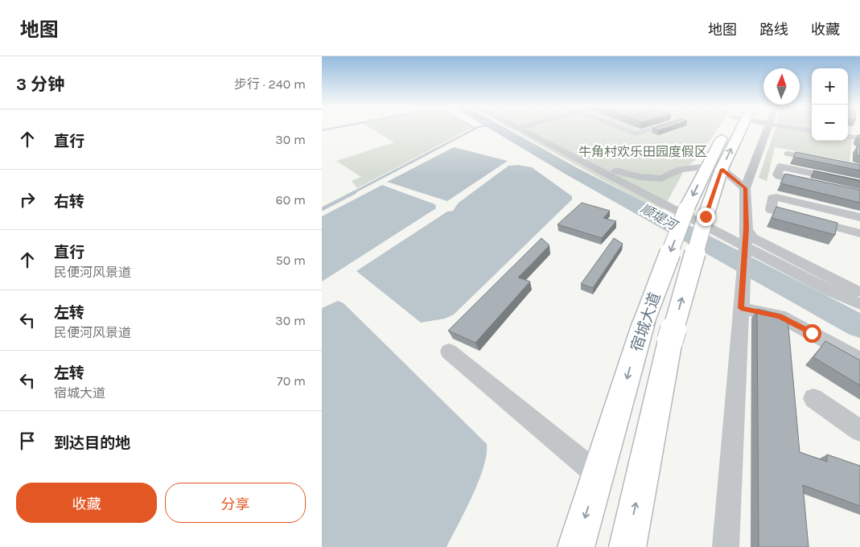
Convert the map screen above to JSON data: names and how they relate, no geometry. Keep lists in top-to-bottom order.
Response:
{
  "streets": {
    "main road": ["宿城大道"]
  },
  "water": ["顺堤河"],
  "parks": ["牛角村欢乐田园度假区"],
  "north": "top",
  "page": {
    "header": "地图",
    "nav": ["地图", "路线", "收藏"],
    "heading": ["3 分钟", "步行 · 240 m"],
    "map_buttons": ["+", "−"],
    "list": [
      ["直行", "30 m"],
      ["右转", "60 m"],
      ["直行", "民便河风景道", "50 m"],
      ["左转", "民便河风景道", "30 m"],
      ["左转", "宿城大道", "70 m"],
      "到达目的地"
    ],
    "buttons": ["收藏", "分享"]
  }
}
